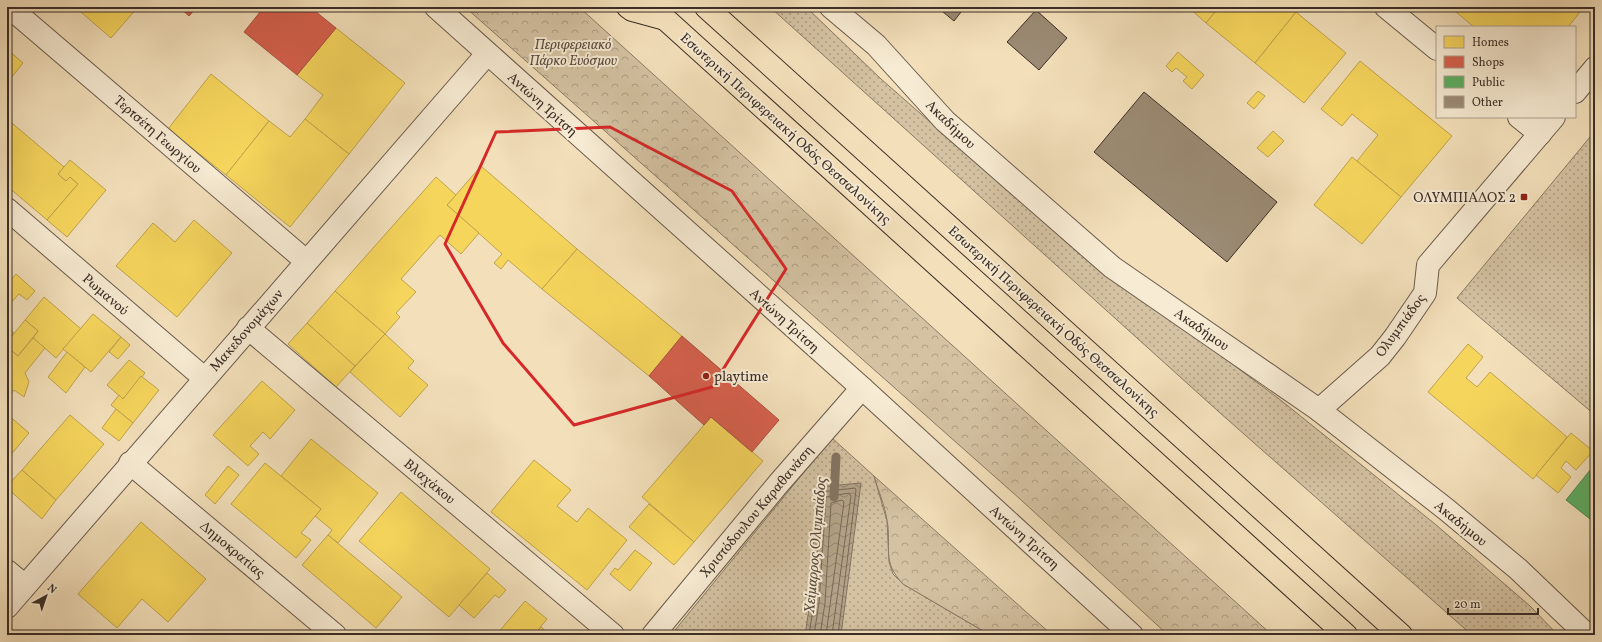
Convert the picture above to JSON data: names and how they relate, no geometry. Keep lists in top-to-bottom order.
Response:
{
  "streets": {
    "highway": ["Εσωτερική Περιφερειακή Οδός Θεσσαλονίκης"],
    "street": [
      "Αντώνη Τρίτση",
      "Ακαδήμου",
      "Τερτσέτη Γεωργίου",
      "Ρωμανού",
      "Ολυμπιάδος",
      "Μακεδονομάχων",
      "Βλαχάκου",
      "Χριστόδουλου Καραθανάση",
      "Δημοκρατίας"
    ]
  },
  "crossings": [
    ["Αντώνη Τρίτση", "Μακεδονομάχων"],
    ["Αντώνη Τρίτση", "Χριστόδουλου Καραθανάση"],
    ["Ακαδήμου", "Ολυμπιάδος"],
    ["Τερτσέτη Γεωργίου", "Μακεδονομάχων"],
    ["Ρωμανού", "Μακεδονομάχων"],
    ["Μακεδονομάχων", "Βλαχάκου"],
    ["Μακεδονομάχων", "Δημοκρατίας"]
  ],
  "water": ["Χείμαρρος Ολυμπιάδος"],
  "parks": ["Περιφερειακό Πάρκο Ευόσμου"],
  "places": {
    "transit": ["ΟΛΥΜΠΙΑΔΟΣ 2"],
    "other": ["playtime"]
  },
  "legend": [
    "Homes",
    "Shops",
    "Public",
    "Other"
  ],
  "scale_bar": "20 m",
  "north": "top right"
}
